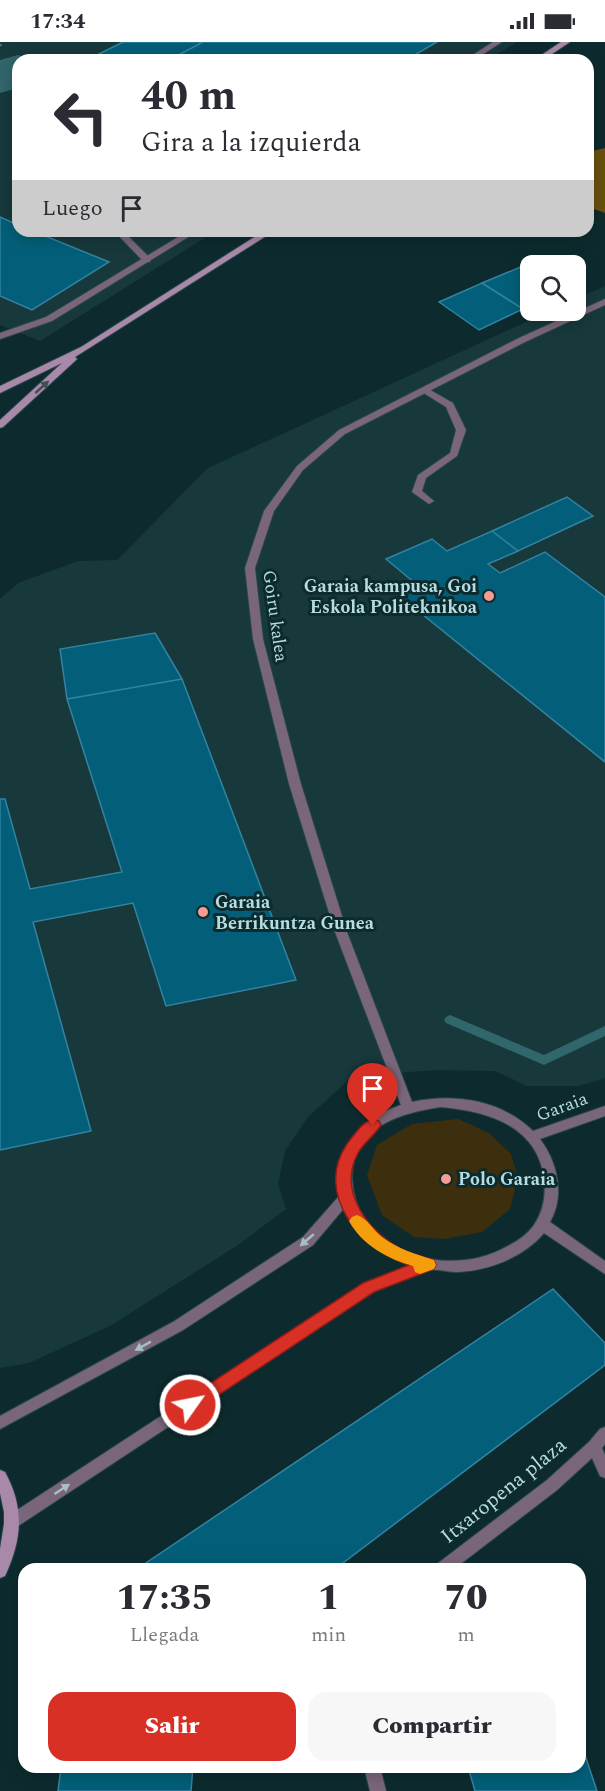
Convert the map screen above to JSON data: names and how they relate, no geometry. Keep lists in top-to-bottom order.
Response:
{
  "streets": {
    "street": ["Goiru kalea", "Garaia", "Itxaropena plaza"]
  },
  "crossings": [
    ["Goiru kalea", "Garaia"]
  ],
  "places": ["Garaia kampusa, Goi Eskola Politeknikoa", "Garaia Berrikuntza Gunea", "Polo Garaia"],
  "page": {
    "status": "17:34",
    "turn": ["40 m", "Gira a la izquierda"],
    "then": "Luego",
    "eta": [
      "17:35",
      "Llegada",
      "1",
      "min",
      "70",
      "m"
    ],
    "buttons": ["Salir", "Compartir"]
  }
}
